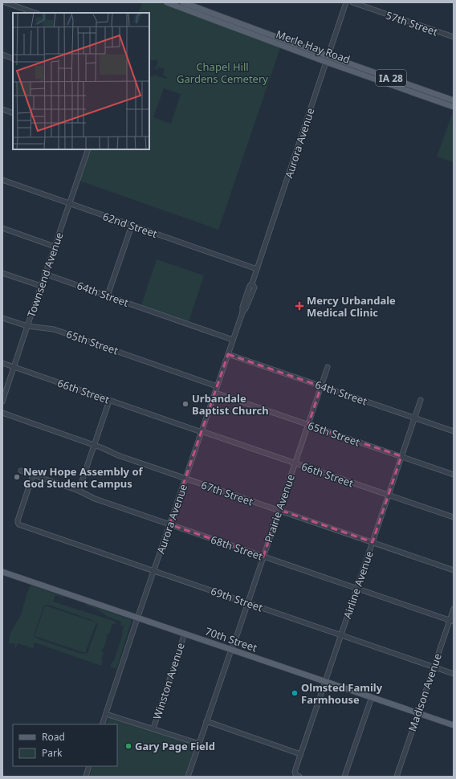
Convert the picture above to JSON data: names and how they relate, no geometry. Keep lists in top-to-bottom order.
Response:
{
  "streets": {
    "main road": ["Merle Hay Road", "IA 28", "70th Street"],
    "street": [
      "57th Street",
      "Aurora Avenue",
      "62nd Street",
      "Townsend Avenue",
      "64th Street",
      "65th Street",
      "66th Street",
      "67th Street",
      "Prairie Avenue",
      "68th Street",
      "Airline Avenue",
      "69th Street",
      "Winston Avenue",
      "Madison Avenue"
    ]
  },
  "crossings": [
    ["Merle Hay Road", "Aurora Avenue"],
    ["Aurora Avenue", "62nd Street"],
    ["Aurora Avenue", "64th Street"],
    ["Aurora Avenue", "65th Street"],
    ["Aurora Avenue", "66th Street"],
    ["Aurora Avenue", "67th Street"],
    ["Aurora Avenue", "68th Street"],
    ["Aurora Avenue", "69th Street"],
    ["Aurora Avenue", "70th Street"],
    ["62nd Street", "Townsend Avenue"],
    ["Townsend Avenue", "64th Street"],
    ["Townsend Avenue", "65th Street"],
    ["Townsend Avenue", "66th Street"],
    ["64th Street", "Prairie Avenue"],
    ["64th Street", "Airline Avenue"],
    ["65th Street", "Prairie Avenue"],
    ["65th Street", "Airline Avenue"],
    ["66th Street", "Prairie Avenue"],
    ["66th Street", "Airline Avenue"],
    ["67th Street", "Prairie Avenue"],
    ["67th Street", "Airline Avenue"],
    ["Prairie Avenue", "68th Street"],
    ["Prairie Avenue", "69th Street"],
    ["Prairie Avenue", "70th Street"],
    ["68th Street", "Airline Avenue"],
    ["68th Street", "69th Street"],
    ["68th Street", "Madison Avenue"],
    ["Airline Avenue", "69th Street"],
    ["Airline Avenue", "70th Street"],
    ["69th Street", "Madison Avenue"],
    ["70th Street", "Winston Avenue"],
    ["70th Street", "Madison Avenue"]
  ],
  "parks": ["Chapel Hill Gardens Cemetery"],
  "places": {
    "health": ["Mercy Urbandale Medical Clinic"],
    "other": [
      "Urbandale Baptist Church",
      "New Hope Assembly of God Student Campus",
      "Olmsted Family Farmhouse",
      "Gary Page Field"
    ]
  },
  "legend": ["Road", "Park"]
}
